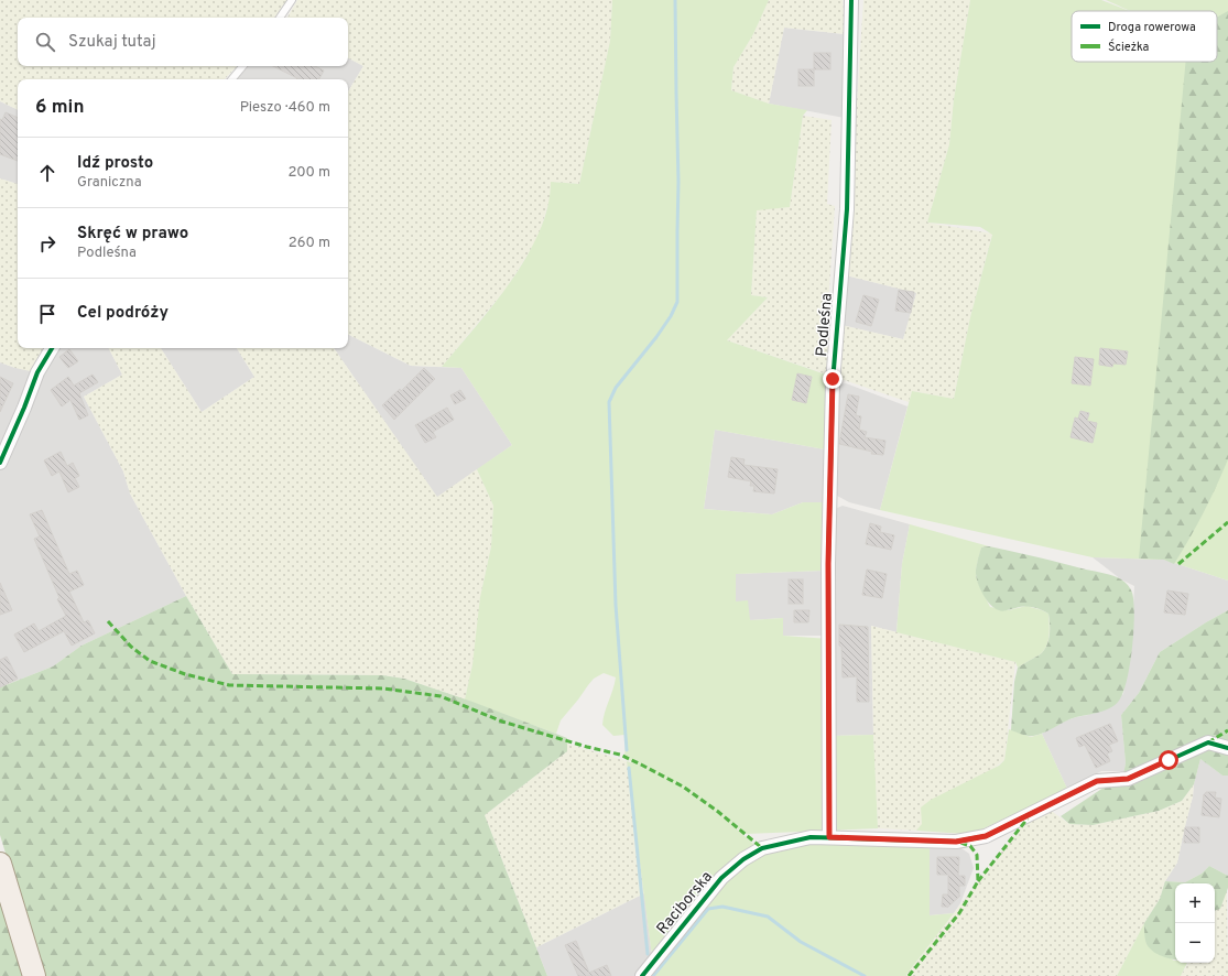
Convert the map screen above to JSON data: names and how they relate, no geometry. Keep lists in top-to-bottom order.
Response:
{
  "streets": {
    "street": ["Podleśna", "Raciborska"]
  },
  "crossings": [
    ["Podleśna", "Raciborska"]
  ],
  "legend": ["Droga rowerowa", "Ścieżka"],
  "page": {
    "search": "Szukaj tutaj",
    "heading": ["6 min", "Pieszo · 460 m"],
    "list": [
      ["Idź prosto", "Graniczna", "200 m"],
      ["Skręć w prawo", "Podleśna", "260 m"],
      "Cel podróży"
    ],
    "map_buttons": ["+", "−"]
  }
}
